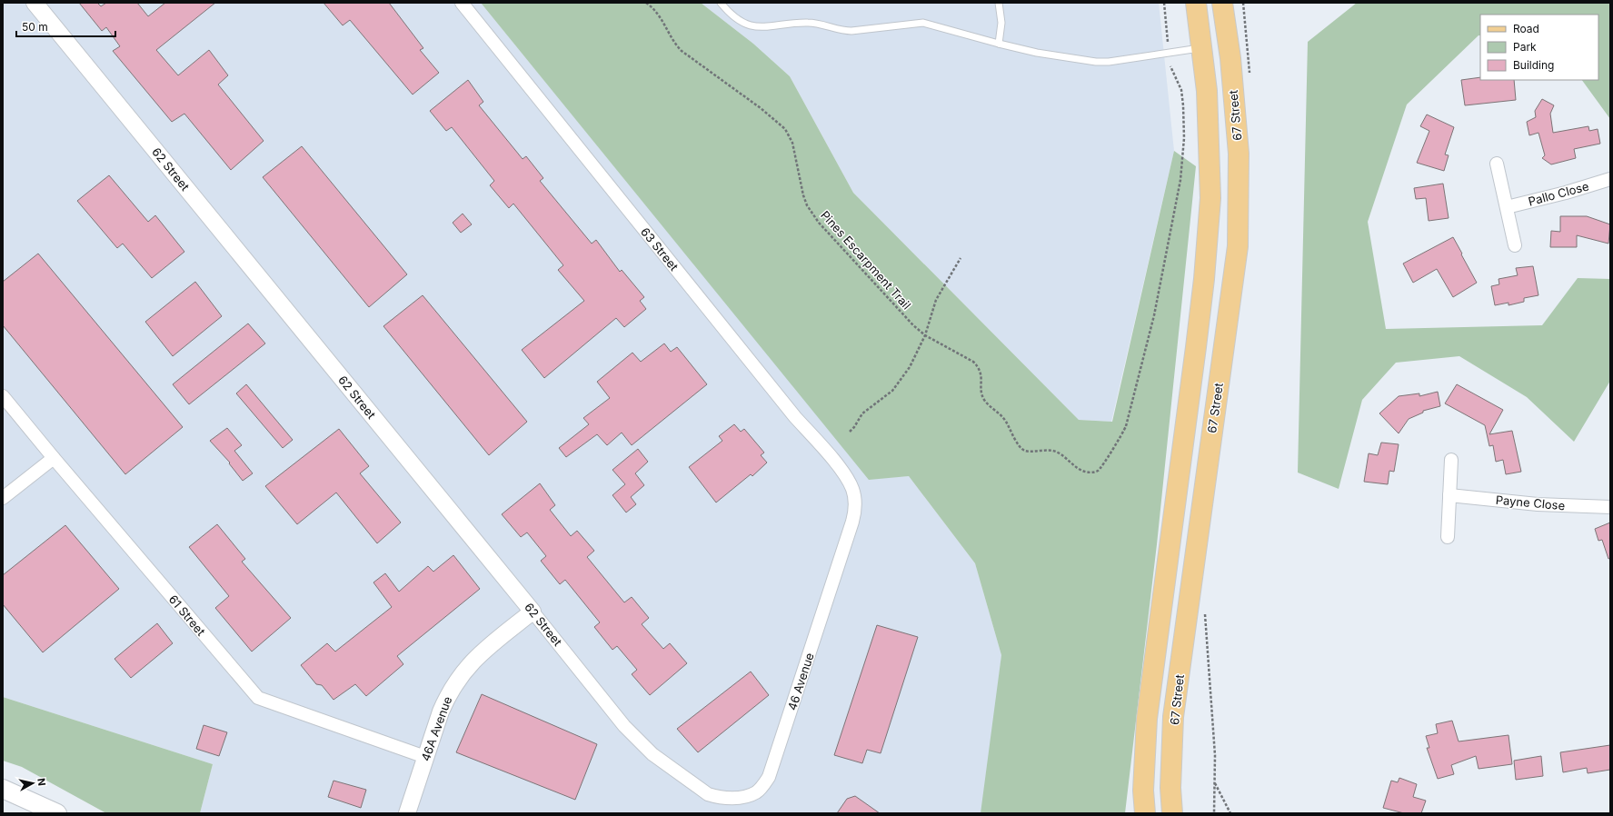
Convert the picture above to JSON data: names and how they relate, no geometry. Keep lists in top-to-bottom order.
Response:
{
  "streets": {
    "main road": ["67 Street"],
    "street": [
      "62 Street",
      "Pallo Close",
      "63 Street",
      "Payne Close",
      "61 Street",
      "46 Avenue",
      "46A Avenue"
    ],
    "path": ["Pines Escarpment Trail"]
  },
  "crossings": [
    ["62 Street", "46 Avenue"],
    ["62 Street", "46A Avenue"],
    ["63 Street", "46 Avenue"],
    ["61 Street", "46A Avenue"]
  ],
  "legend": ["Road", "Park", "Building"],
  "scale_bar": "50 m",
  "north": "right"
}
